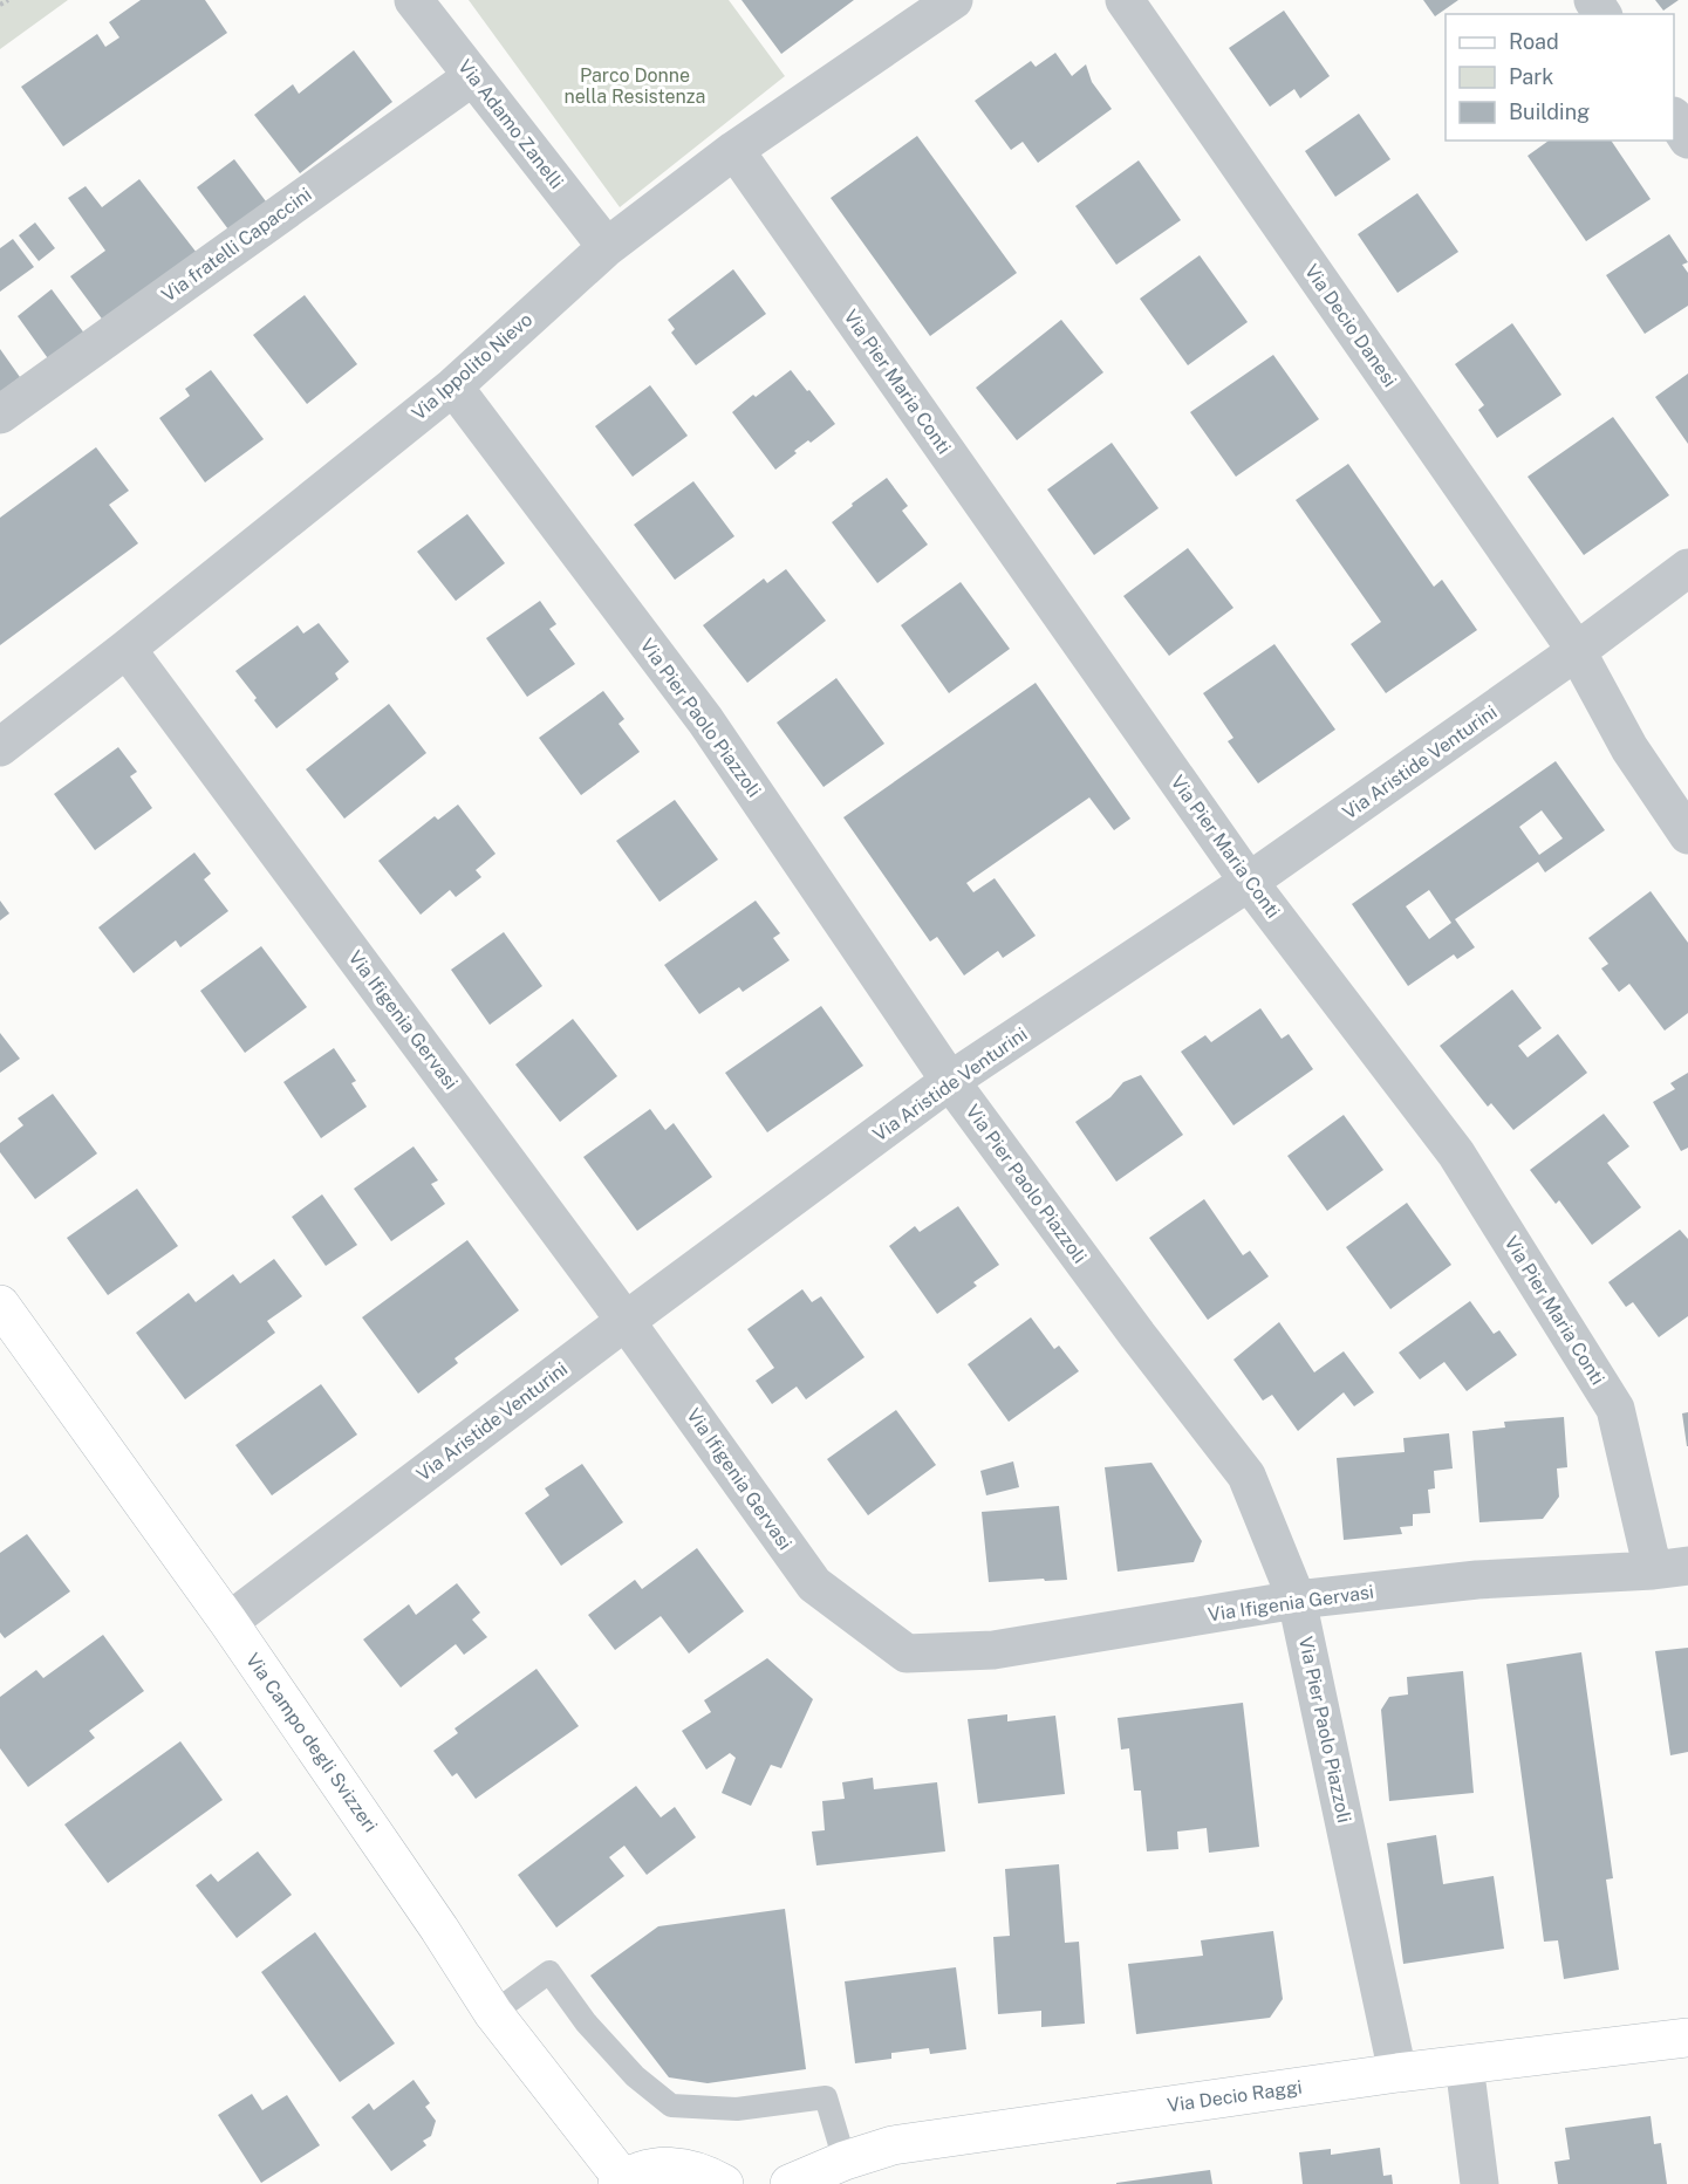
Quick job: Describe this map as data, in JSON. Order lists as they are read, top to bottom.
{
  "streets": {
    "main road": ["Via Campo degli Svizzeri", "Via Decio Raggi"],
    "street": [
      "Via Adamo Zanelli",
      "Via fratelli Capaccini",
      "Via Decio Danesi",
      "Via Ippolito Nievo",
      "Via Pier Maria Conti",
      "Via Pier Paolo Piazzoli",
      "Via Aristide Venturini",
      "Via Ifigenia Gervasi"
    ]
  },
  "crossings": [
    ["Via Adamo Zanelli", "Via fratelli Capaccini"],
    ["Via Adamo Zanelli", "Via Ippolito Nievo"],
    ["Via Decio Danesi", "Via Aristide Venturini"],
    ["Via Ippolito Nievo", "Via Pier Maria Conti"],
    ["Via Ippolito Nievo", "Via Pier Paolo Piazzoli"],
    ["Via Ippolito Nievo", "Via Ifigenia Gervasi"],
    ["Via Pier Maria Conti", "Via Aristide Venturini"],
    ["Via Pier Maria Conti", "Via Ifigenia Gervasi"],
    ["Via Pier Paolo Piazzoli", "Via Aristide Venturini"],
    ["Via Pier Paolo Piazzoli", "Via Ifigenia Gervasi"],
    ["Via Pier Paolo Piazzoli", "Via Decio Raggi"],
    ["Via Aristide Venturini", "Via Ifigenia Gervasi"],
    ["Via Aristide Venturini", "Via Campo degli Svizzeri"]
  ],
  "parks": ["Parco Donne nella Resistenza"],
  "legend": ["Road", "Park", "Building"]
}
